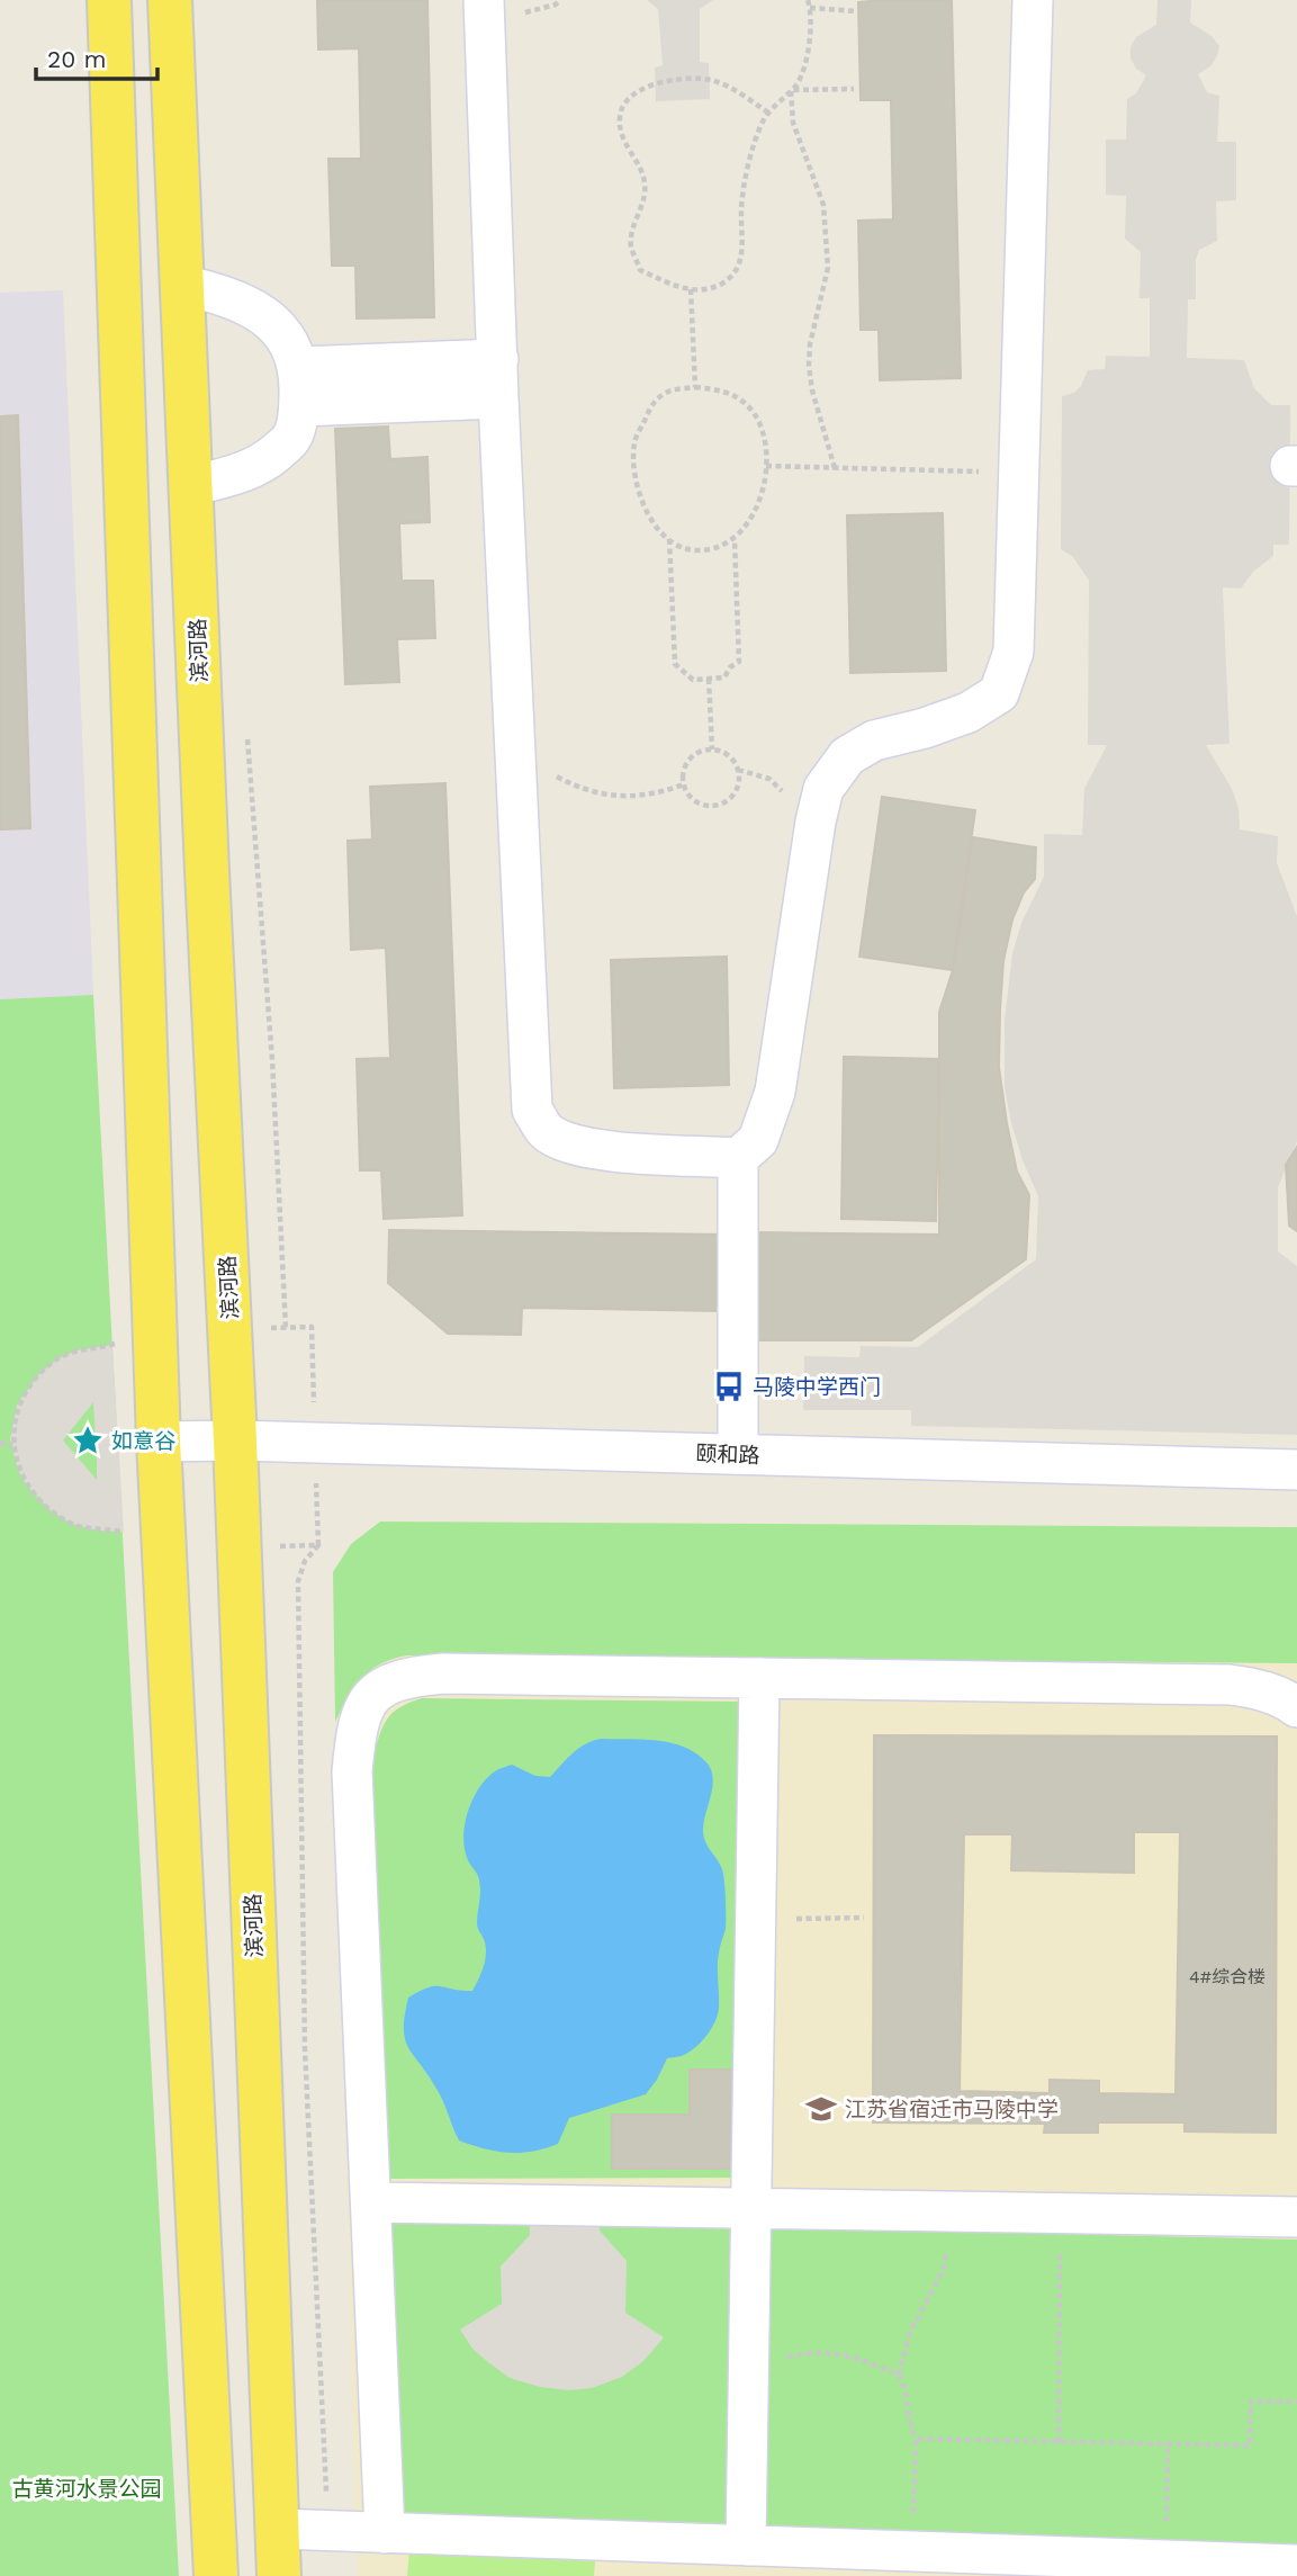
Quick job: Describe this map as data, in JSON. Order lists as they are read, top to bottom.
{
  "streets": {
    "main road": ["滨河路"],
    "street": ["颐和路"]
  },
  "crossings": [
    ["滨河路", "颐和路"]
  ],
  "parks": ["古黄河水景公园"],
  "places": {
    "bus stop": ["马陵中学西门"],
    "place": ["如意谷"],
    "school or university": ["江苏省宿迁市马陵中学"]
  },
  "house_numbers": ["4#综合楼"],
  "scale_bar": "20 m"
}
